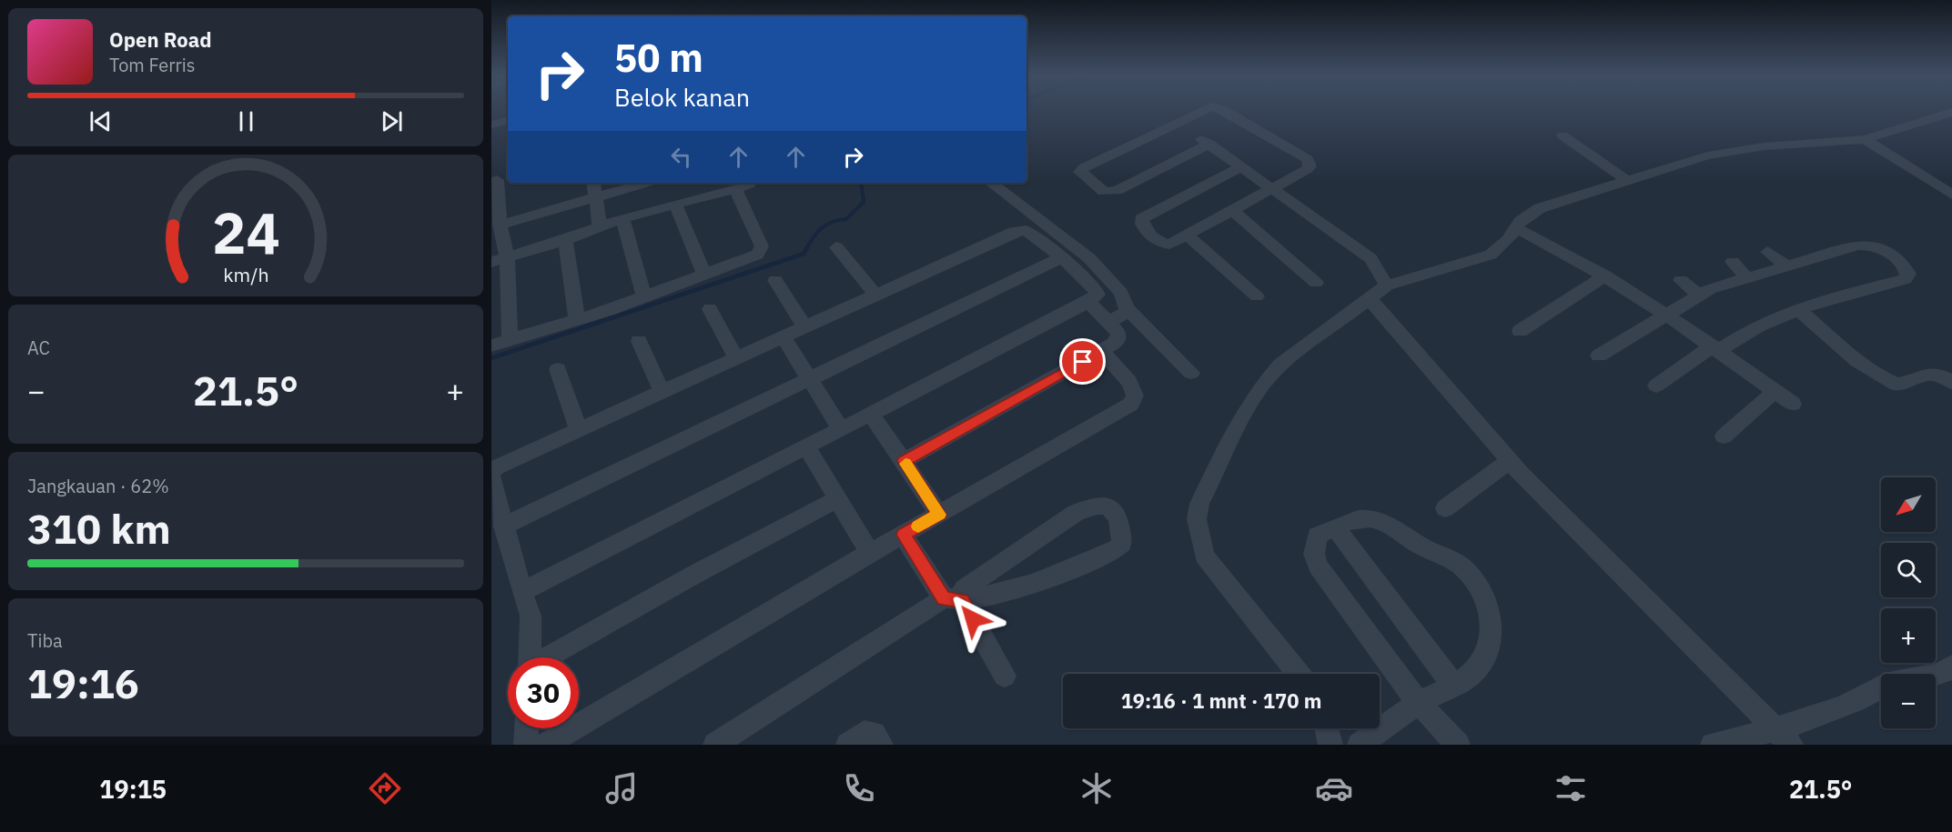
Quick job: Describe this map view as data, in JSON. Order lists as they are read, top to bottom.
{
  "north": "bottom left",
  "page": {
    "turn": ["50 m", "Belok kanan"],
    "song": ["Open Road", "Tom Ferris"],
    "tile": [
      "AC",
      ["Jangkauan · 62%", "310 km"],
      ["Tiba", "19:16"]
    ],
    "heat": ["−", "21.5°", "+"],
    "map_buttons": ["+", "−"],
    "limit": "30",
    "trip": "19:16 · 1 mnt · 170 m",
    "tabs": ["19:15", "21.5°"],
    "gauge": ["24", "km/h"]
  }
}
